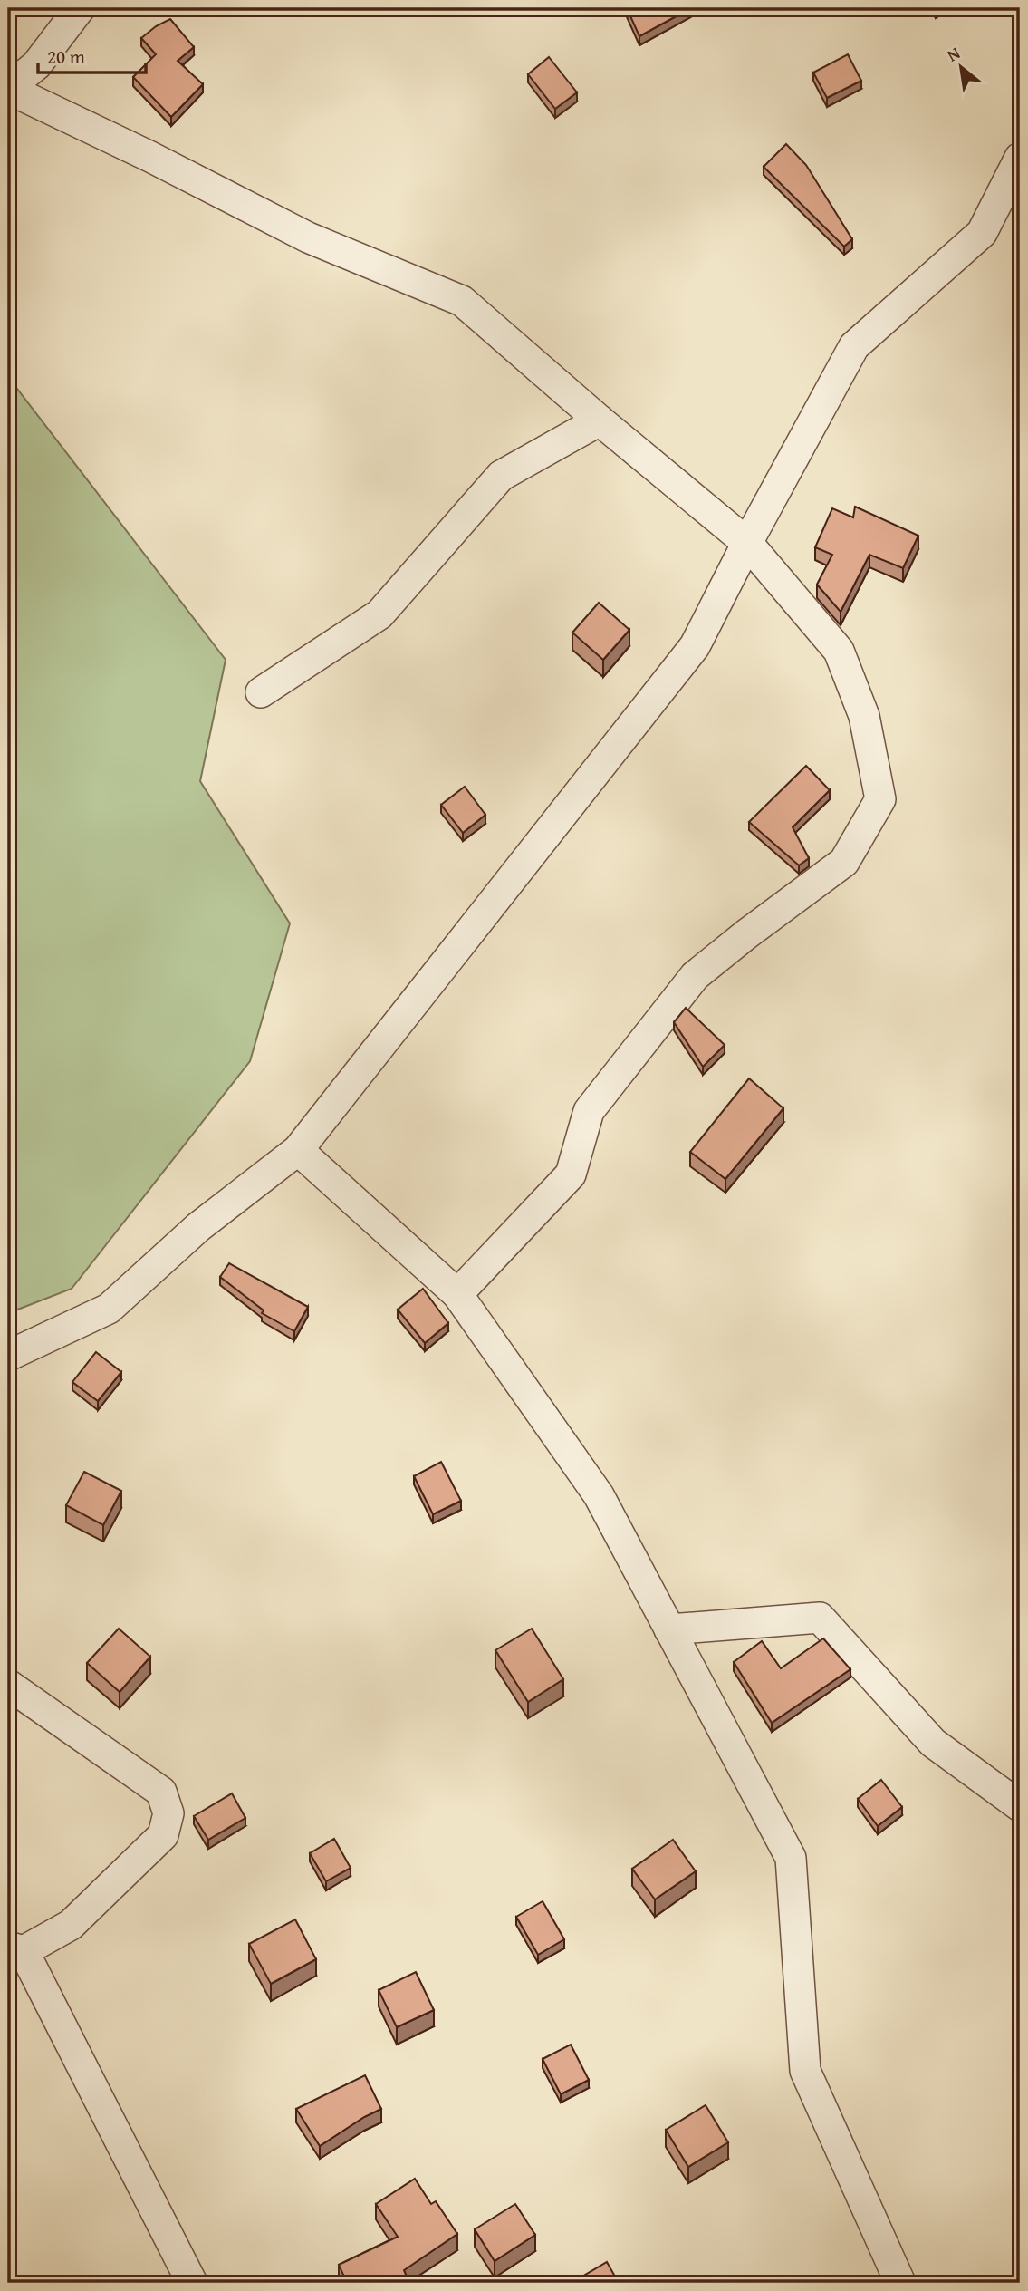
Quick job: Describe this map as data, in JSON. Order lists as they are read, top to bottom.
{
  "scale_bar": "20 m",
  "north": "top left"
}
